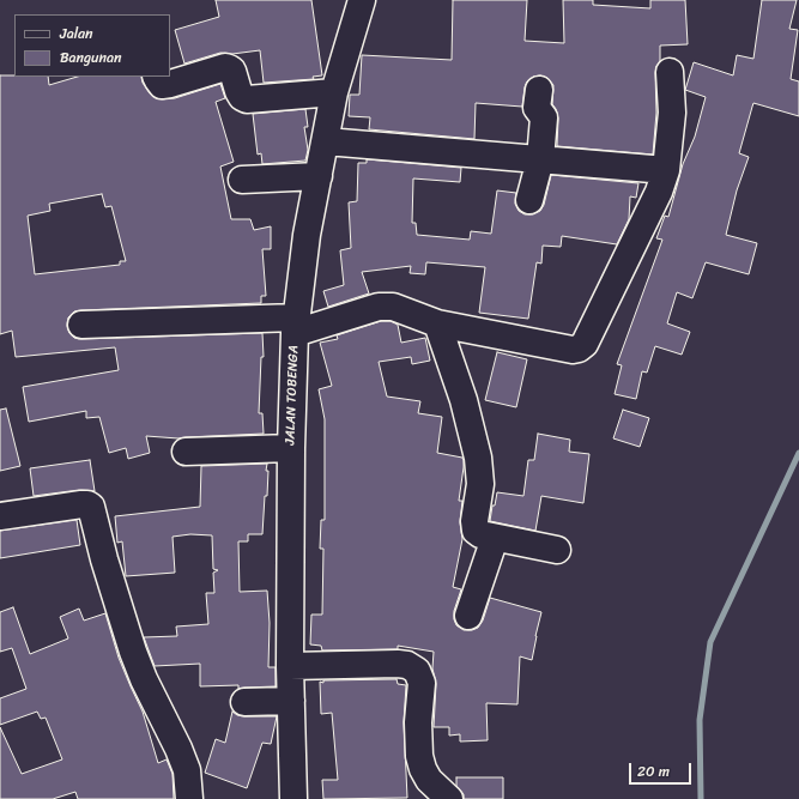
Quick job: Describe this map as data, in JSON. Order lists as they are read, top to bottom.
{
  "streets": {
    "street": ["JALAN TOBENGA"]
  },
  "legend": ["Jalan", "Bangunan"],
  "scale_bar": "20 m"
}
